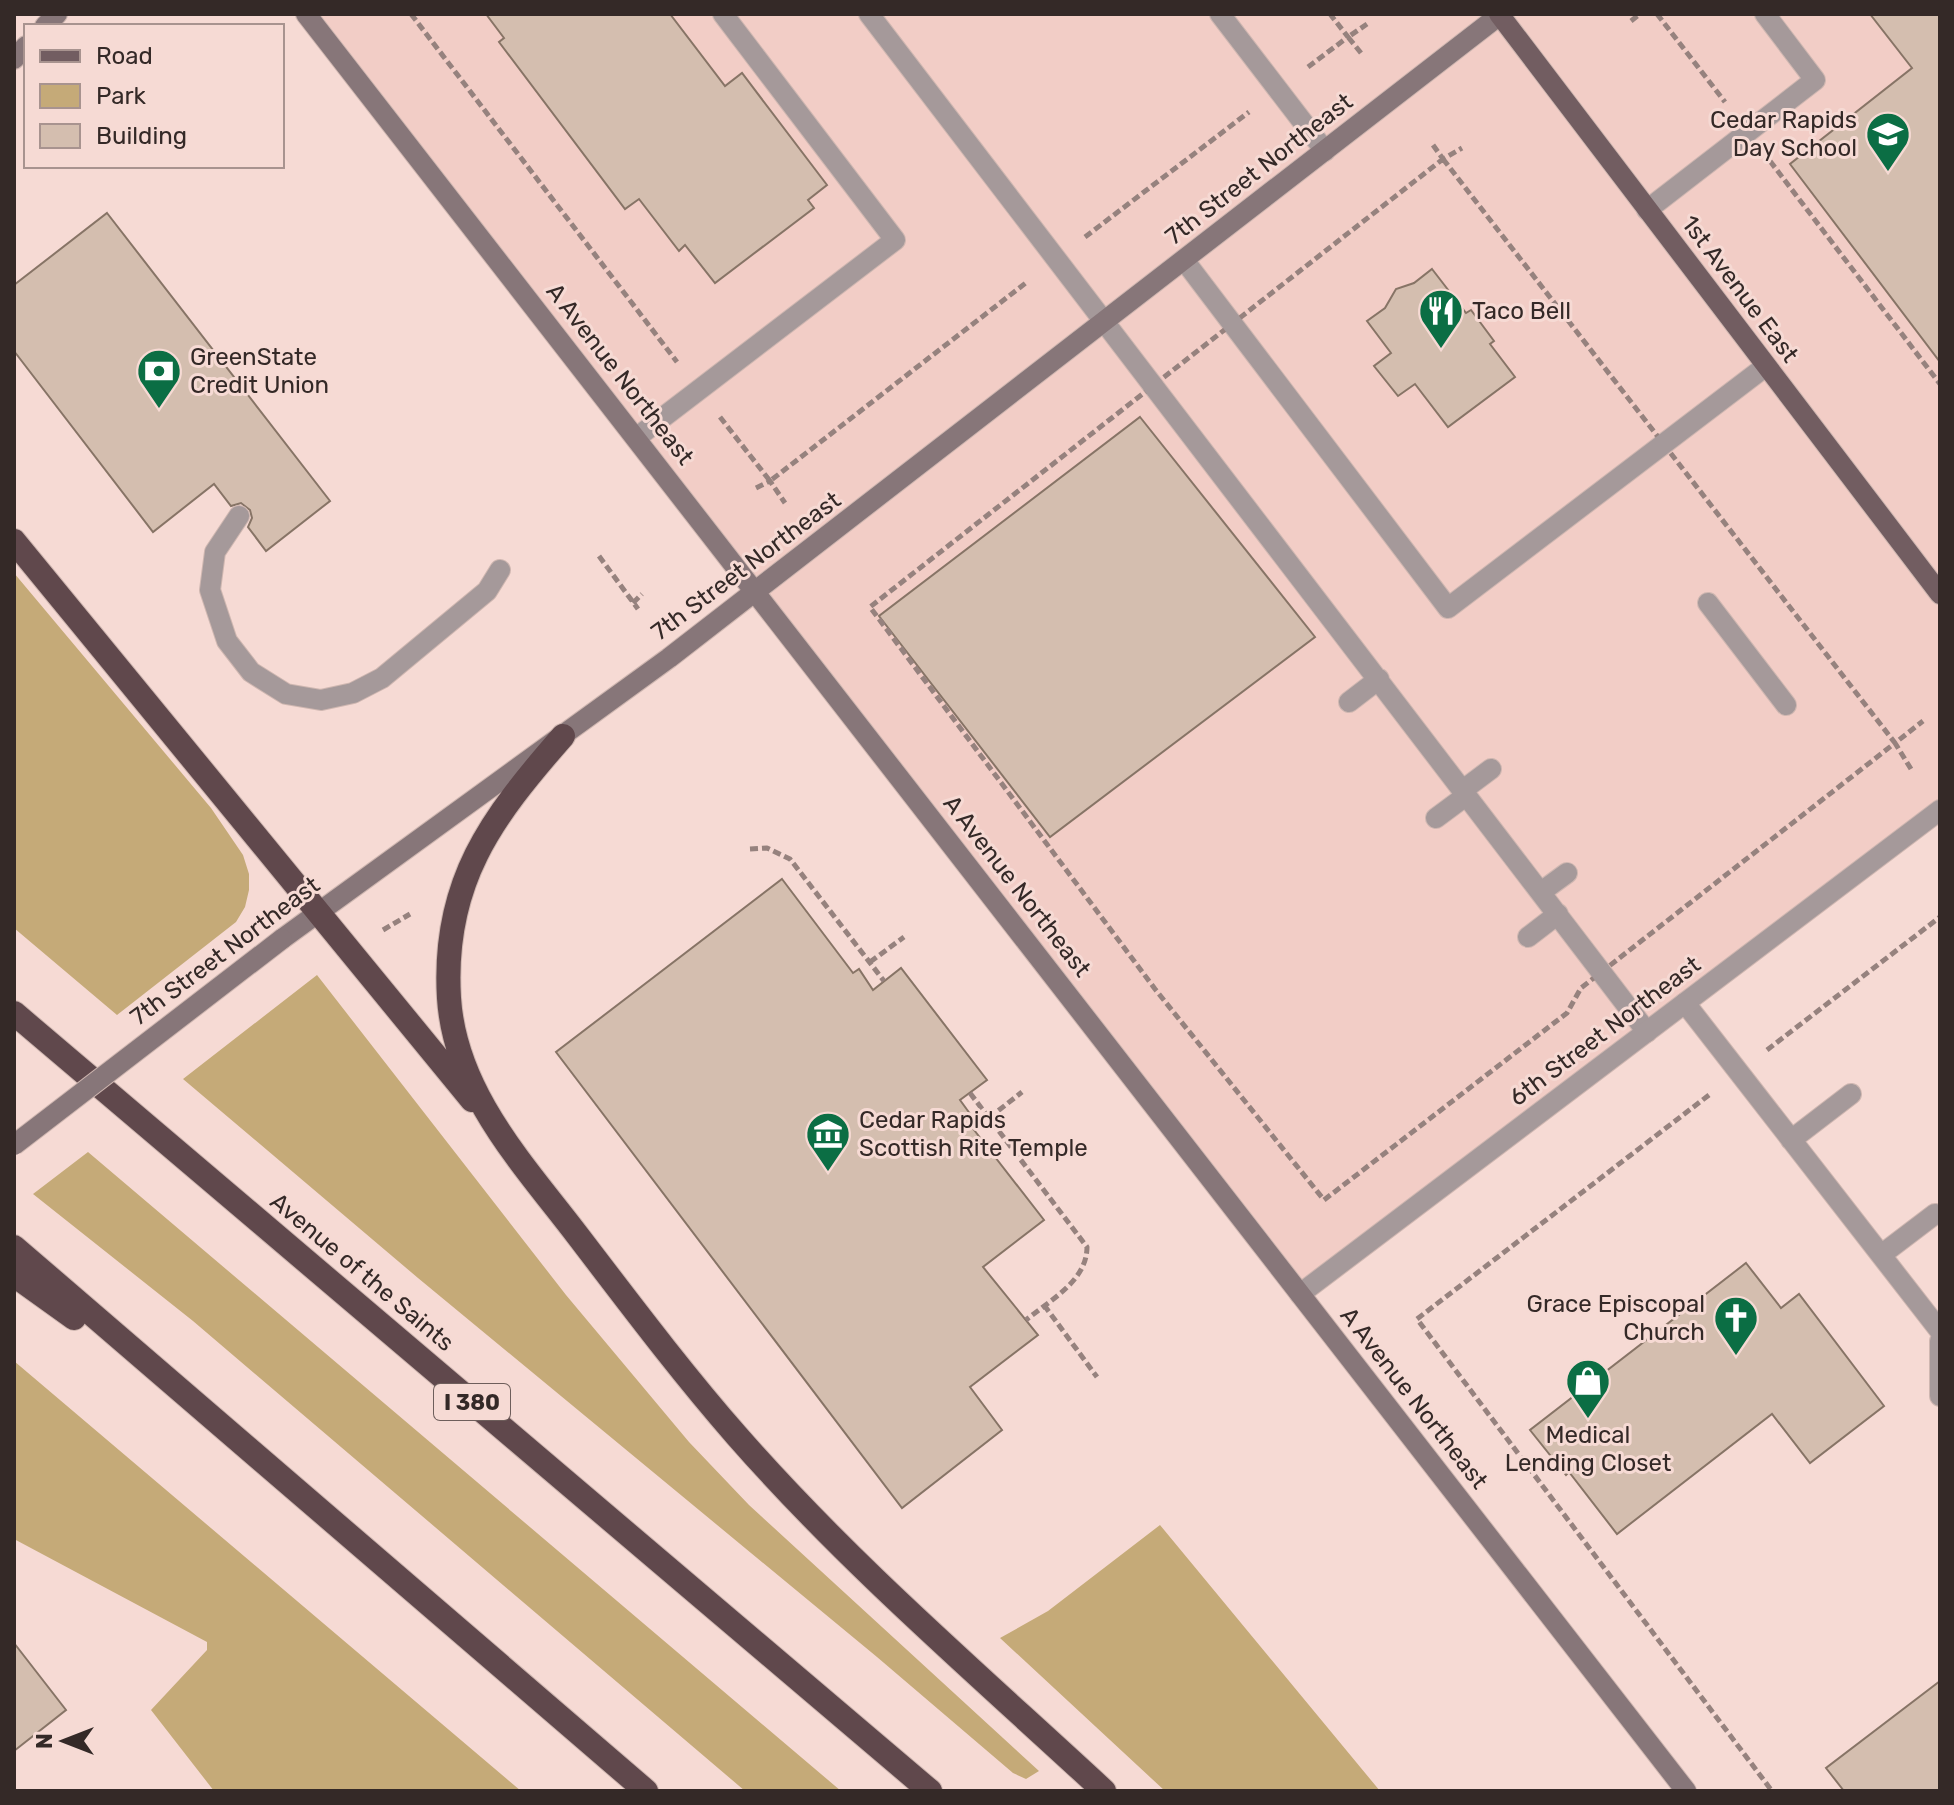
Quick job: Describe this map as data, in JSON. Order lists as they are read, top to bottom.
{
  "streets": {
    "highway": ["Avenue of the Saints", "I 380"],
    "main road": ["1st Avenue East"],
    "street": ["7th Street Northeast", "A Avenue Northeast", "6th Street Northeast"]
  },
  "crossings": [
    ["7th Street Northeast", "1st Avenue East"],
    ["7th Street Northeast", "A Avenue Northeast"],
    ["A Avenue Northeast", "6th Street Northeast"]
  ],
  "places": {
    "school or university": ["Cedar Rapids Day School"],
    "restaurant": ["Taco Bell"],
    "bank": ["GreenState Credit Union"],
    "museum": ["Cedar Rapids Scottish Rite Temple"],
    "church": ["Grace Episcopal Church"],
    "shop": ["Medical Lending Closet"]
  },
  "legend": ["Road", "Park", "Building"],
  "north": "left"
}
